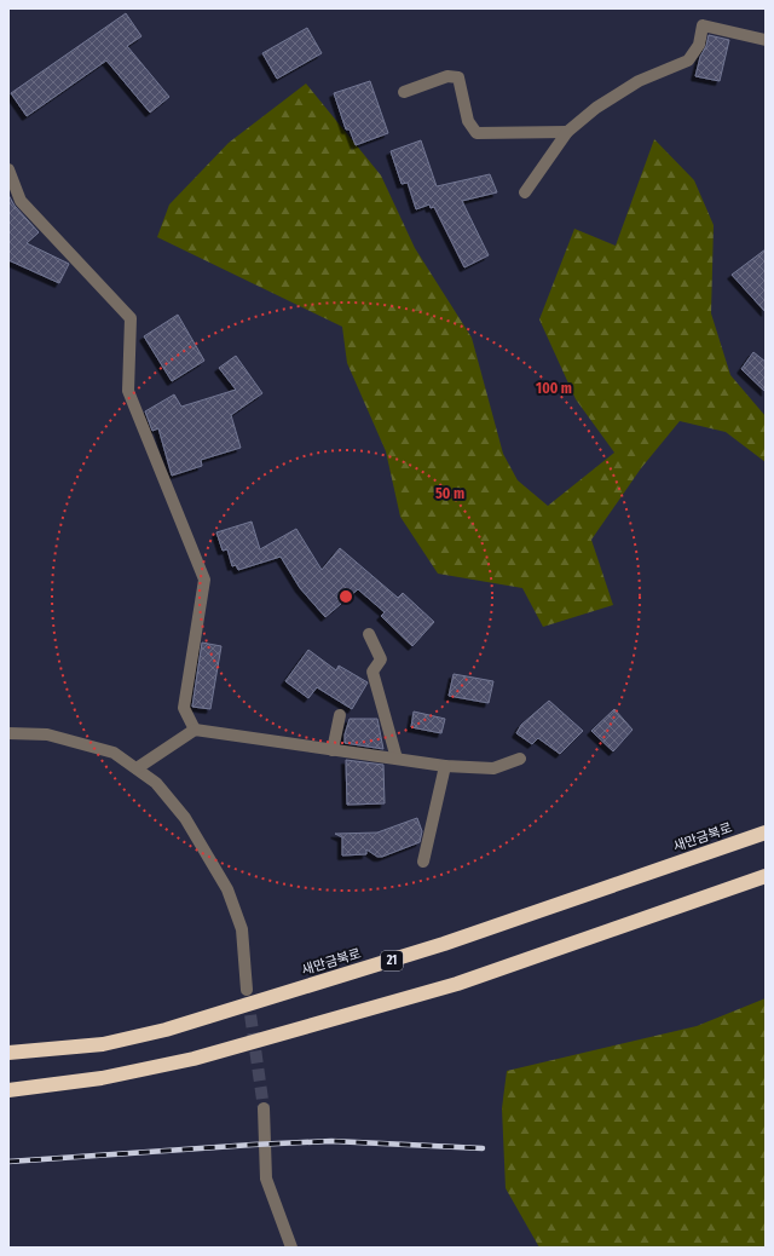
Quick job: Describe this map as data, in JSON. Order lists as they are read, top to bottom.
{
  "streets": {
    "highway": ["새만금북로", "21"]
  },
  "rings": ["100 m", "50 m"]
}
